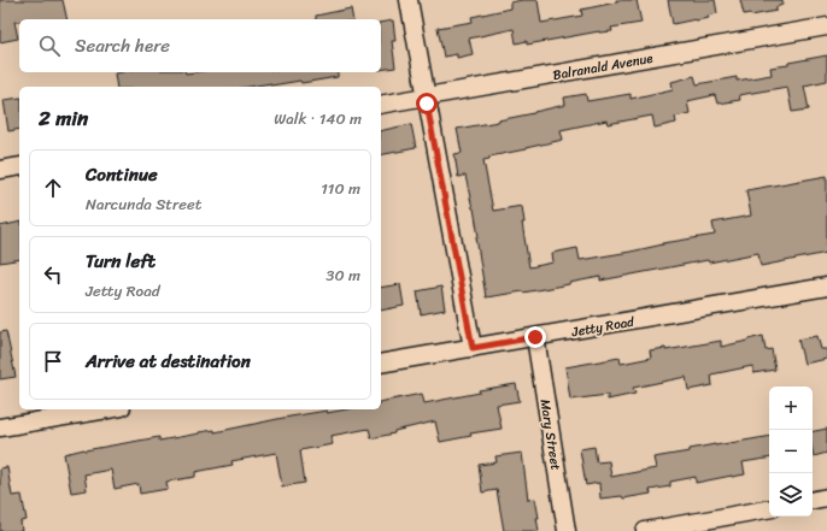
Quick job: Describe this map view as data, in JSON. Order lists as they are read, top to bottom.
{
  "streets": {
    "street": ["Balranald Avenue", "Jetty Road", "Mary Street"]
  },
  "crossings": [
    ["Jetty Road", "Mary Street"]
  ],
  "page": {
    "search": "Search here",
    "heading": ["2 min", "Walk · 140 m"],
    "list": [
      ["Continue", "Narcunda Street", "110 m"],
      ["Turn left", "Jetty Road", "30 m"],
      "Arrive at destination"
    ],
    "map_buttons": ["+", "−"]
  }
}
